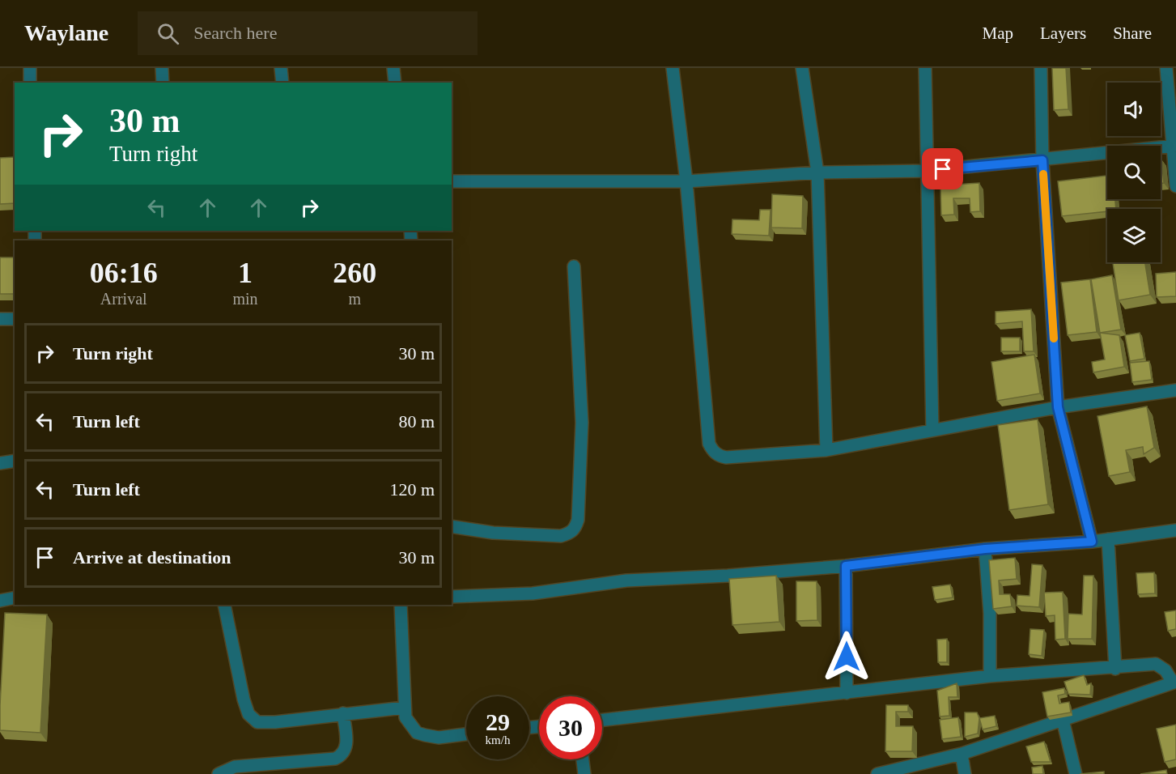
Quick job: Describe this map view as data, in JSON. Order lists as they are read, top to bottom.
{
  "page": {
    "header": "Waylane",
    "search": "Search here",
    "nav": ["Map", "Layers", "Share"],
    "turn": ["30 m", "Turn right"],
    "eta": [
      "06:16",
      "Arrival",
      "1",
      "min",
      "260",
      "m"
    ],
    "list": [
      {
        "name": "Turn right",
        "value": "30 m"
      },
      {
        "name": "Turn left",
        "value": "80 m"
      },
      {
        "name": "Turn left",
        "value": "120 m"
      },
      {
        "name": "Arrive at destination",
        "value": "30 m"
      }
    ],
    "speed": "29 km/h",
    "limit": "30"
  }
}
